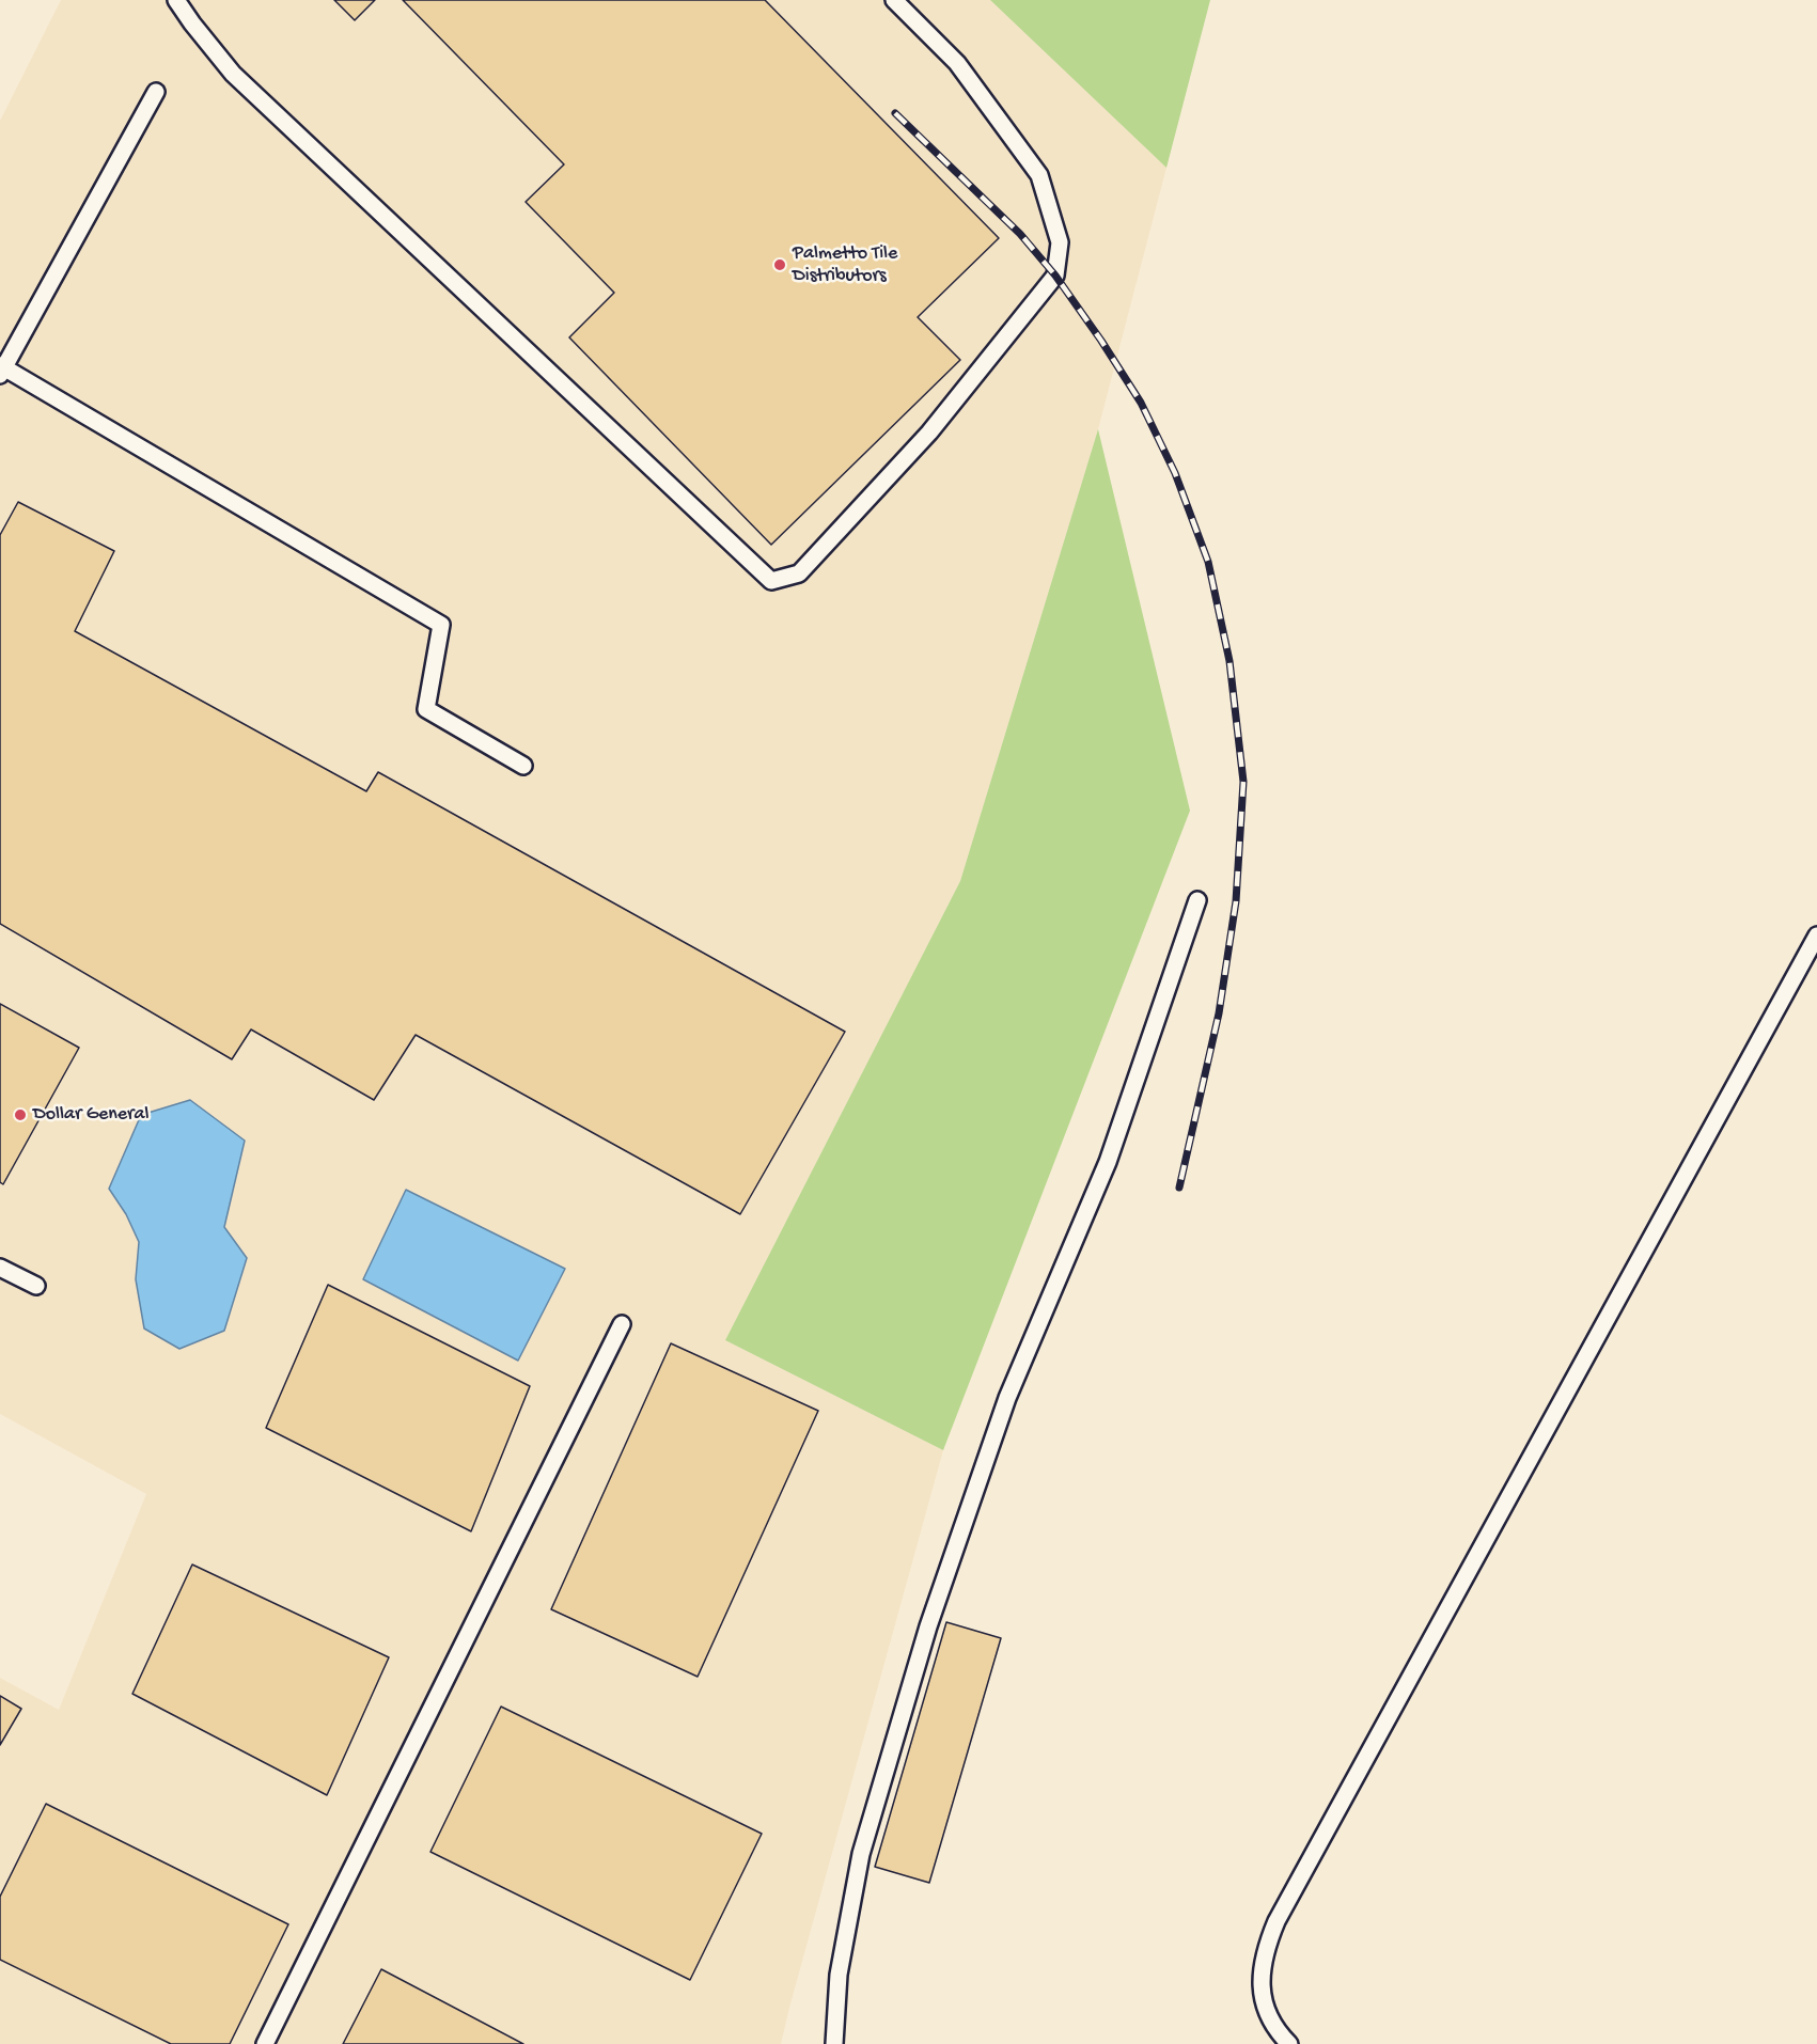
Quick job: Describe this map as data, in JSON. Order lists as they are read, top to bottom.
{
  "places": ["Palmetto Tile Distributors", "Dollar General"]
}
